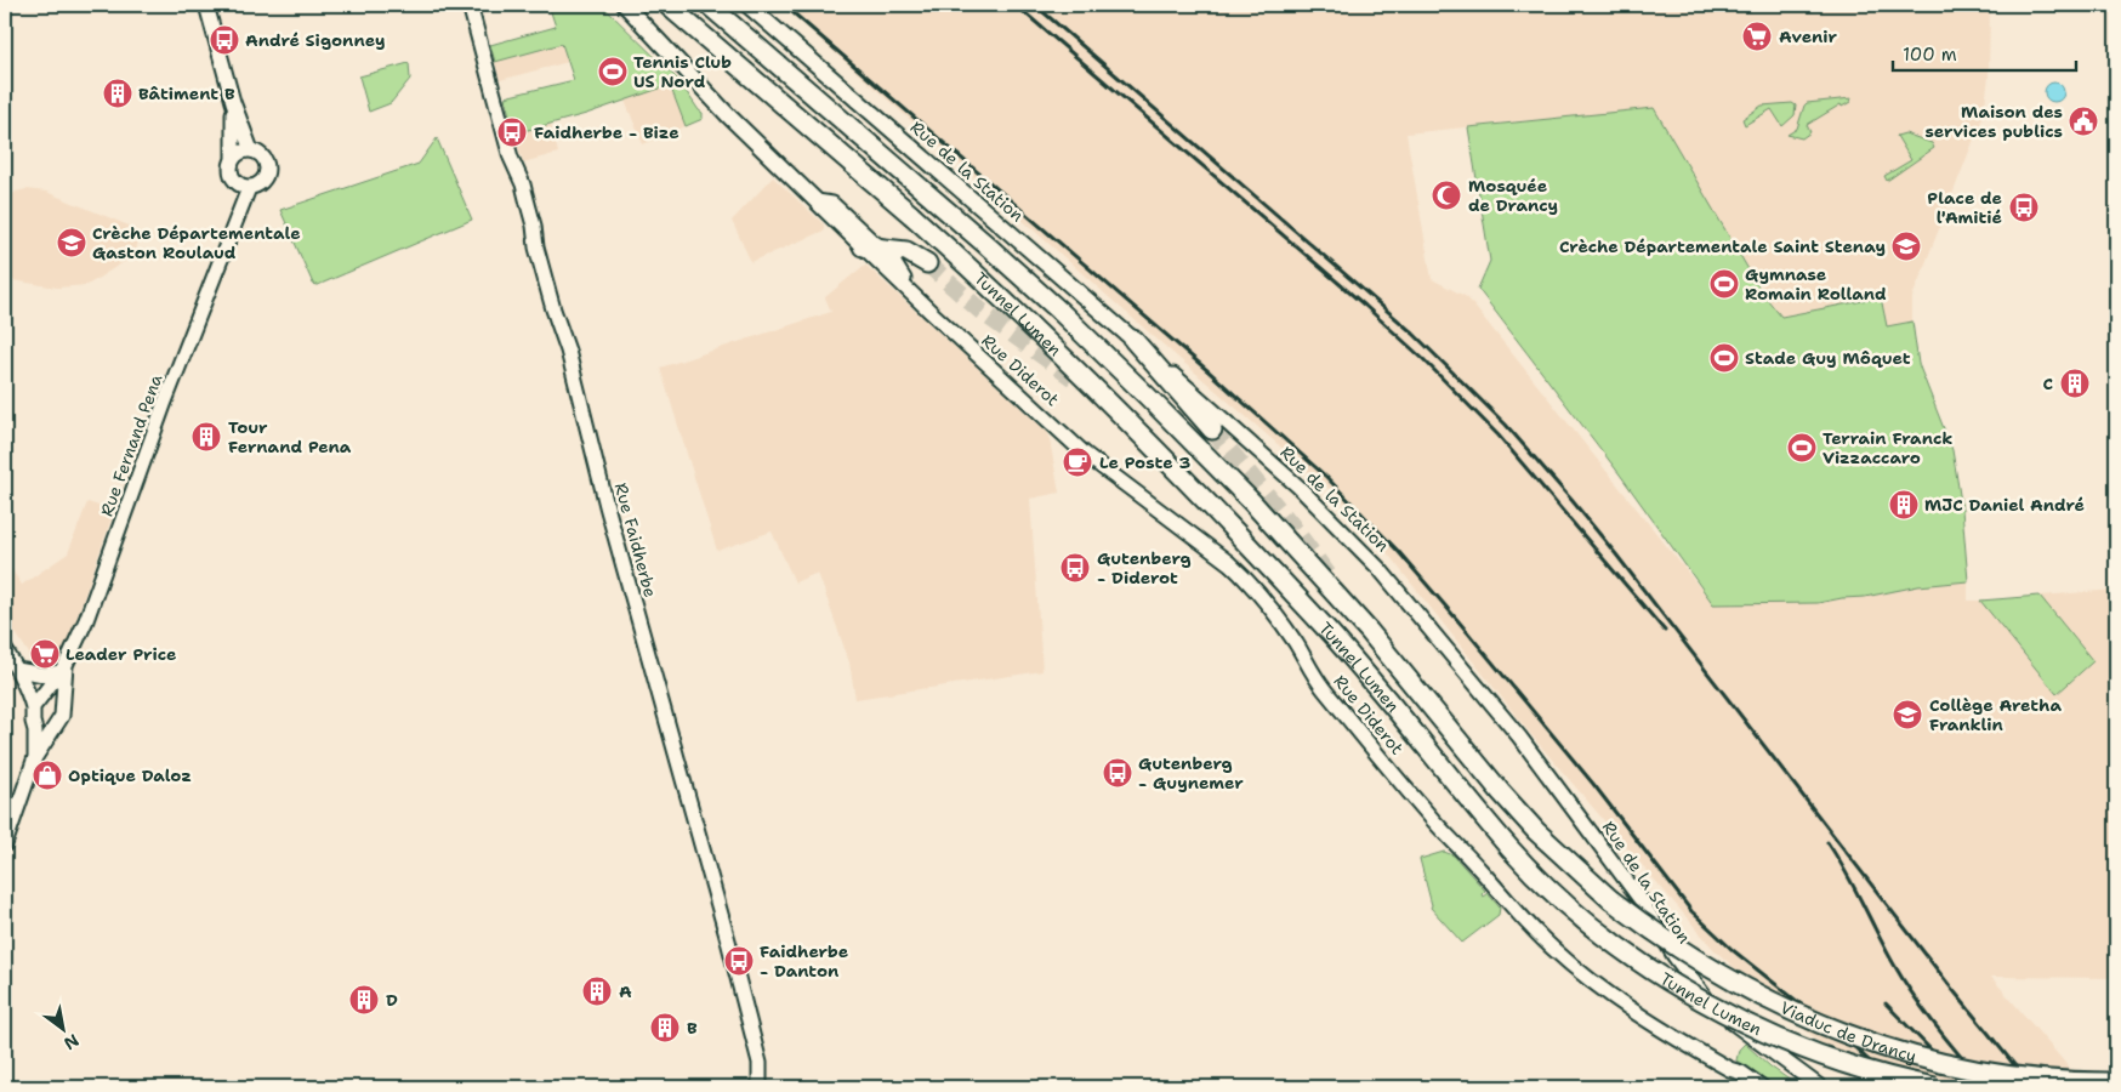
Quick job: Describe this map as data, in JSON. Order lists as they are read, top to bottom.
{
  "streets": {
    "highway": ["Tunnel Lumen", "Viaduc de Drancy"],
    "main road": ["Rue de la Station", "Rue Diderot"],
    "street": ["Rue Fernand Pena", "Rue Faidherbe"]
  },
  "crossings": [
    ["Tunnel Lumen", "Viaduc de Drancy"]
  ],
  "places": {
    "supermarket": ["Avenir", "Leader Price"],
    "bus stop": [
      "André Sigonney",
      "Faidherbe - Bize",
      "Place de l'Amitié",
      "Gutenberg - Diderot",
      "Gutenberg - Guynemer",
      "Faidherbe - Danton"
    ],
    "sports": [
      "Tennis Club US Nord",
      "Gymnase Romain Rolland",
      "Stade Guy Môquet",
      "Terrain Franck Vizzaccaro"
    ],
    "building": [
      "Bâtiment B",
      "C",
      "Tour Fernand Pena",
      "MJC Daniel André",
      "A",
      "D",
      "B"
    ],
    "public building": ["Maison des services publics"],
    "mosque": ["Mosquée de Drancy"],
    "school or university": ["Crèche Départementale Gaston Roulaud", "Crèche Départementale Saint Stenay", "Collège Aretha Franklin"],
    "cafe": ["Le Poste 3"],
    "shop": ["Optique Daloz"]
  },
  "scale_bar": "100 m",
  "north": "bottom right"
}
